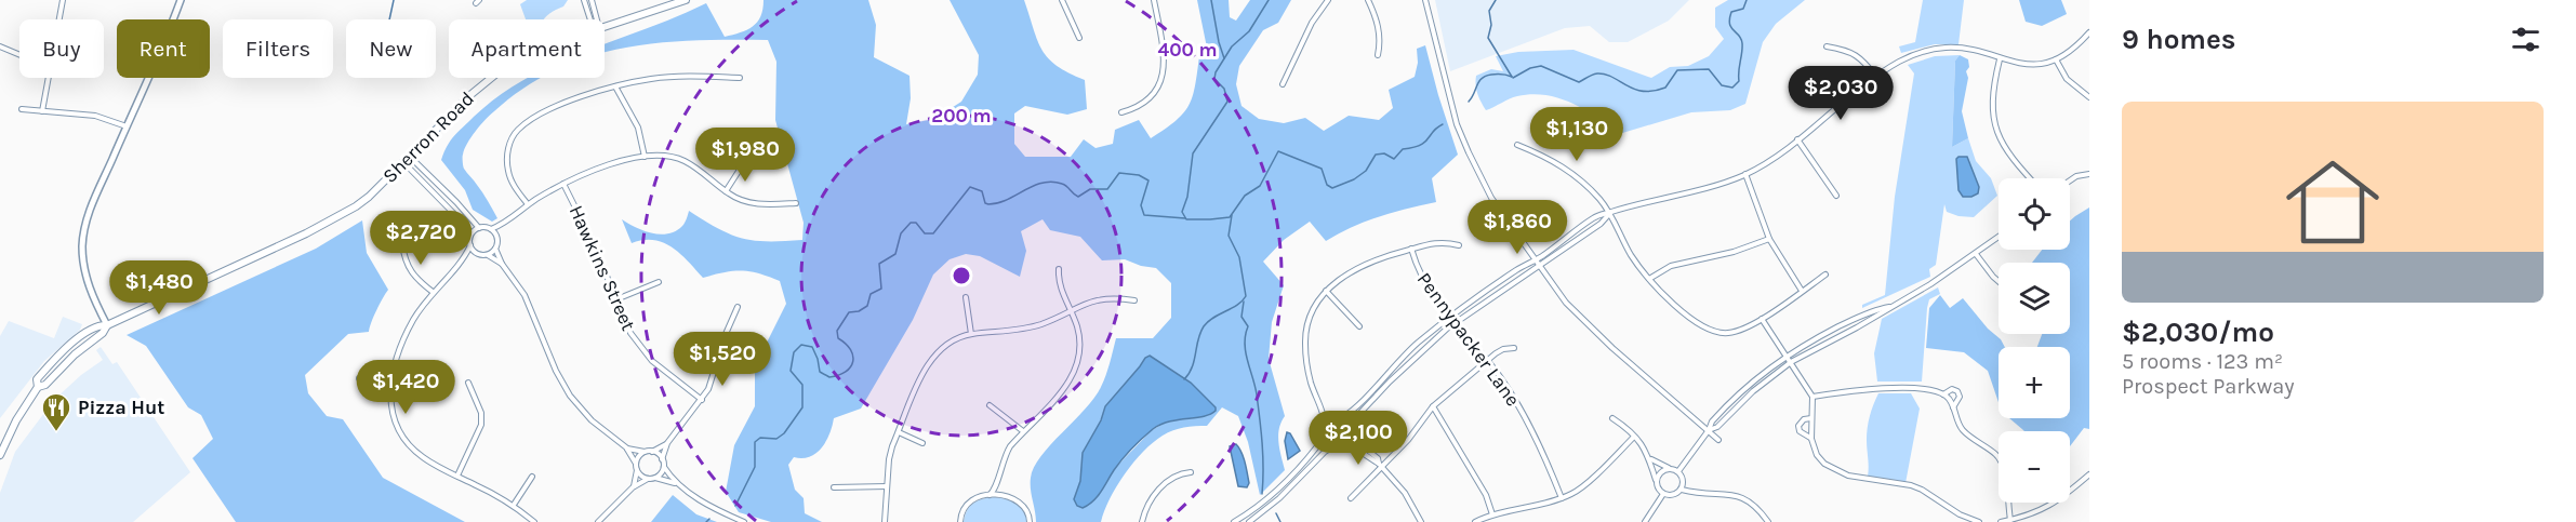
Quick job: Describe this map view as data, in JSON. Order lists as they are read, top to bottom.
{
  "streets": {
    "main road": ["Sherron Road"],
    "street": ["Hawkins Street", "Pennypacker Lane"]
  },
  "places": {
    "restaurant": ["Pizza Hut"]
  },
  "page": {
    "heading": "9 homes",
    "chip": [
      "Buy",
      "Rent",
      "Filters",
      "New",
      "Apartment"
    ],
    "price": [
      "$2,030",
      "$1,130",
      "$1,980",
      "$1,860",
      "$2,720",
      "$1,480",
      "$1,520",
      "$1,420",
      "$2,100"
    ],
    "list": [
      {
        "name": "$2,030/mo",
        "note": "5 rooms · 123 m² · Prospect Parkway"
      }
    ],
    "map_buttons": ["+", "−"]
  },
  "rings": ["400 m", "200 m"]
}
